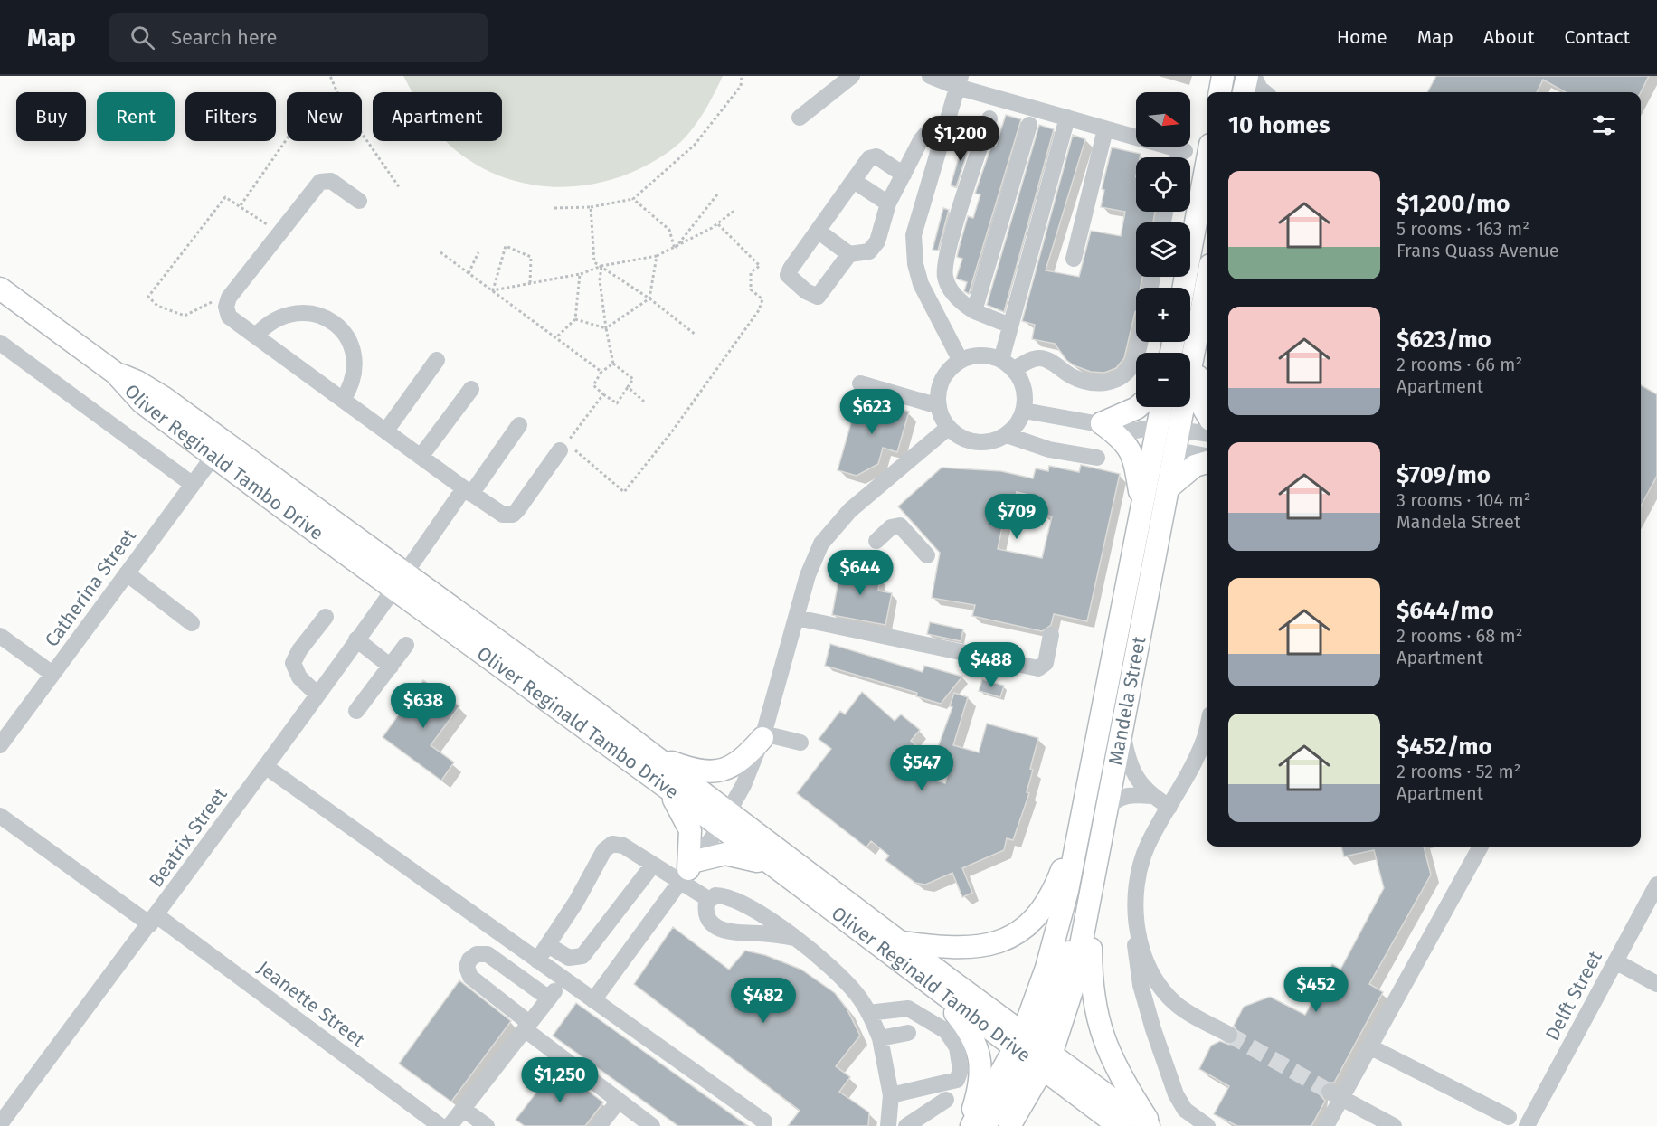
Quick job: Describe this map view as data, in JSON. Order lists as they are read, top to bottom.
{
  "streets": {
    "main road": ["Oliver Reginald Tambo Drive", "Mandela Street"],
    "street": [
      "Catherina Street",
      "Beatrix Street",
      "Delft Street",
      "Jeanette Street"
    ]
  },
  "crossings": [
    ["Oliver Reginald Tambo Drive", "Catherina Street"],
    ["Oliver Reginald Tambo Drive", "Mandela Street"],
    ["Oliver Reginald Tambo Drive", "Beatrix Street"],
    ["Beatrix Street", "Jeanette Street"]
  ],
  "north": "right",
  "page": {
    "header": "Map",
    "search": "Search here",
    "nav": [
      "Home",
      "Map",
      "About",
      "Contact"
    ],
    "map_buttons": ["+", "−"],
    "chip": [
      "Buy",
      "Rent",
      "Filters",
      "New",
      "Apartment"
    ],
    "heading": "10 homes",
    "price": [
      "$1,200",
      "$623",
      "$709",
      "$644",
      "$488",
      "$638",
      "$547",
      "$452",
      "$482",
      "$1,250"
    ],
    "list": [
      {
        "name": "$1,200/mo",
        "note": "5 rooms · 163 m² · Frans Quass Avenue"
      },
      {
        "name": "$623/mo",
        "note": "2 rooms · 66 m² · Apartment"
      },
      {
        "name": "$709/mo",
        "note": "3 rooms · 104 m² · Mandela Street"
      },
      {
        "name": "$644/mo",
        "note": "2 rooms · 68 m² · Apartment"
      },
      {
        "name": "$452/mo",
        "note": "2 rooms · 52 m² · Apartment"
      }
    ]
  }
}
